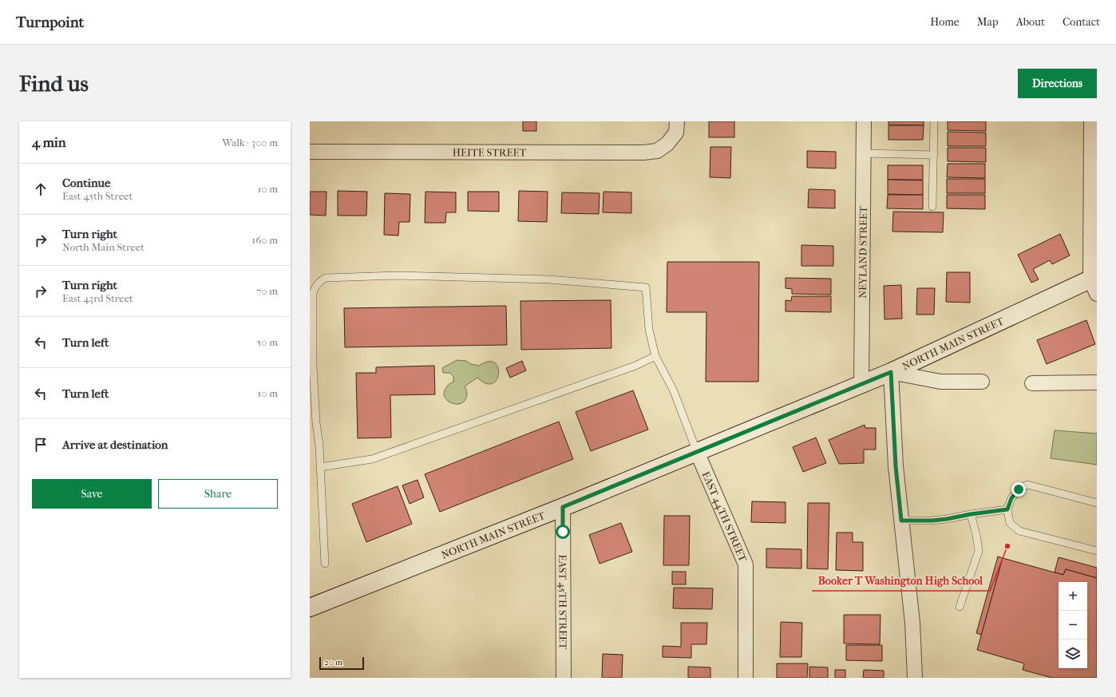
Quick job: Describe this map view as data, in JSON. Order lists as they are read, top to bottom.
{
  "streets": {
    "main road": ["NORTH MAIN STREET"],
    "street": [
      "HEITE STREET",
      "NEYLAND STREET",
      "EAST 44TH STREET",
      "EAST 45TH STREET"
    ]
  },
  "crossings": [
    ["NEYLAND STREET", "NORTH MAIN STREET"],
    ["NORTH MAIN STREET", "EAST 44TH STREET"],
    ["NORTH MAIN STREET", "EAST 45TH STREET"]
  ],
  "places": ["Booker T Washington High School"],
  "scale_bar": "20 m",
  "page": {
    "header": "Turnpoint",
    "nav": [
      "Home",
      "Map",
      "About",
      "Contact"
    ],
    "buttons": [
      "Directions",
      ["Save", "Share"]
    ],
    "title": "Find us",
    "heading": ["4 min", "Walk · 300 m"],
    "list": [
      ["Continue", "East 45th Street", "10 m"],
      ["Turn right", "North Main Street", "160 m"],
      ["Turn right", "East 43rd Street", "70 m"],
      ["Turn left", "50 m"],
      ["Turn left", "10 m"],
      "Arrive at destination"
    ],
    "map_buttons": ["+", "−"],
    "scale": "20 m"
  }
}
